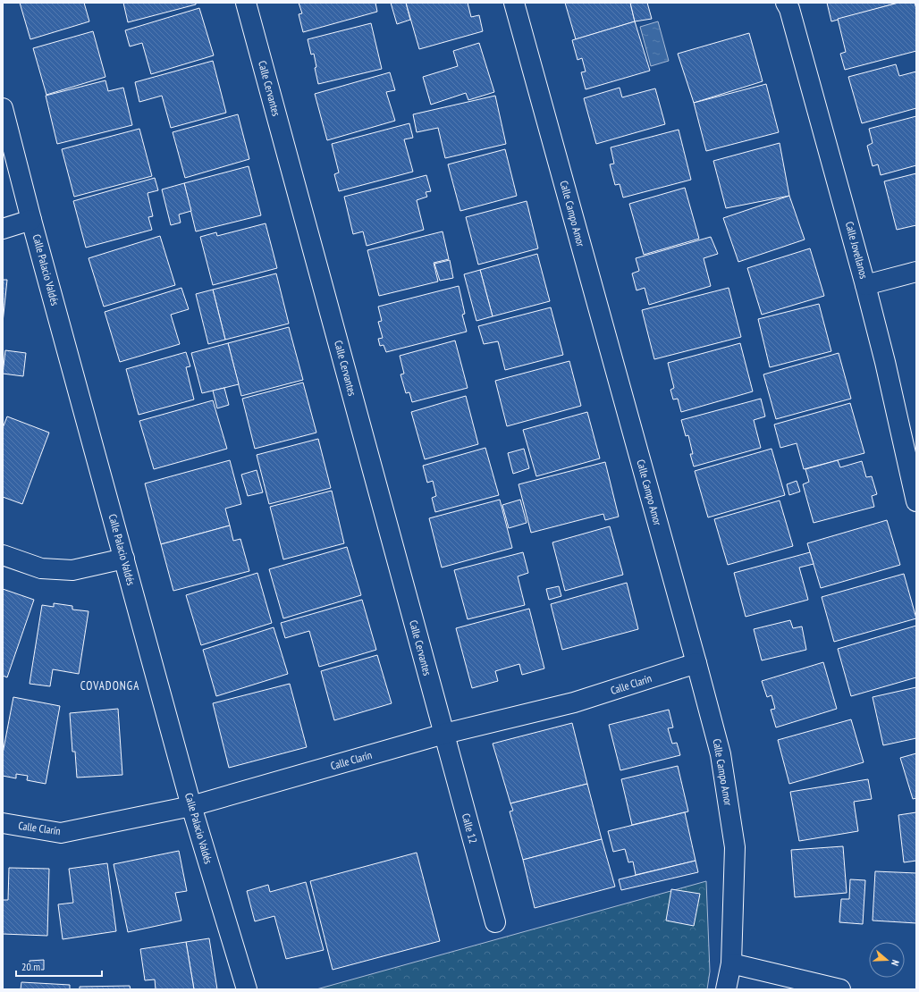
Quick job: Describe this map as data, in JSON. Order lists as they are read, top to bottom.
{
  "streets": {
    "street": [
      "Calle Cervantes",
      "Calle Campo Amor",
      "Calle Jovellanos",
      "Calle Palacio Valdés",
      "Calle Clarín",
      "Calle 12"
    ]
  },
  "crossings": [
    ["Calle Cervantes", "Calle Clarín"],
    ["Calle Cervantes", "Calle 12"],
    ["Calle Campo Amor", "Calle Clarín"],
    ["Calle Palacio Valdés", "Calle Clarín"],
    ["Calle Clarín", "Calle 12"]
  ],
  "districts": ["COVADONGA"],
  "scale_bar": "20 m",
  "north": "right"
}
